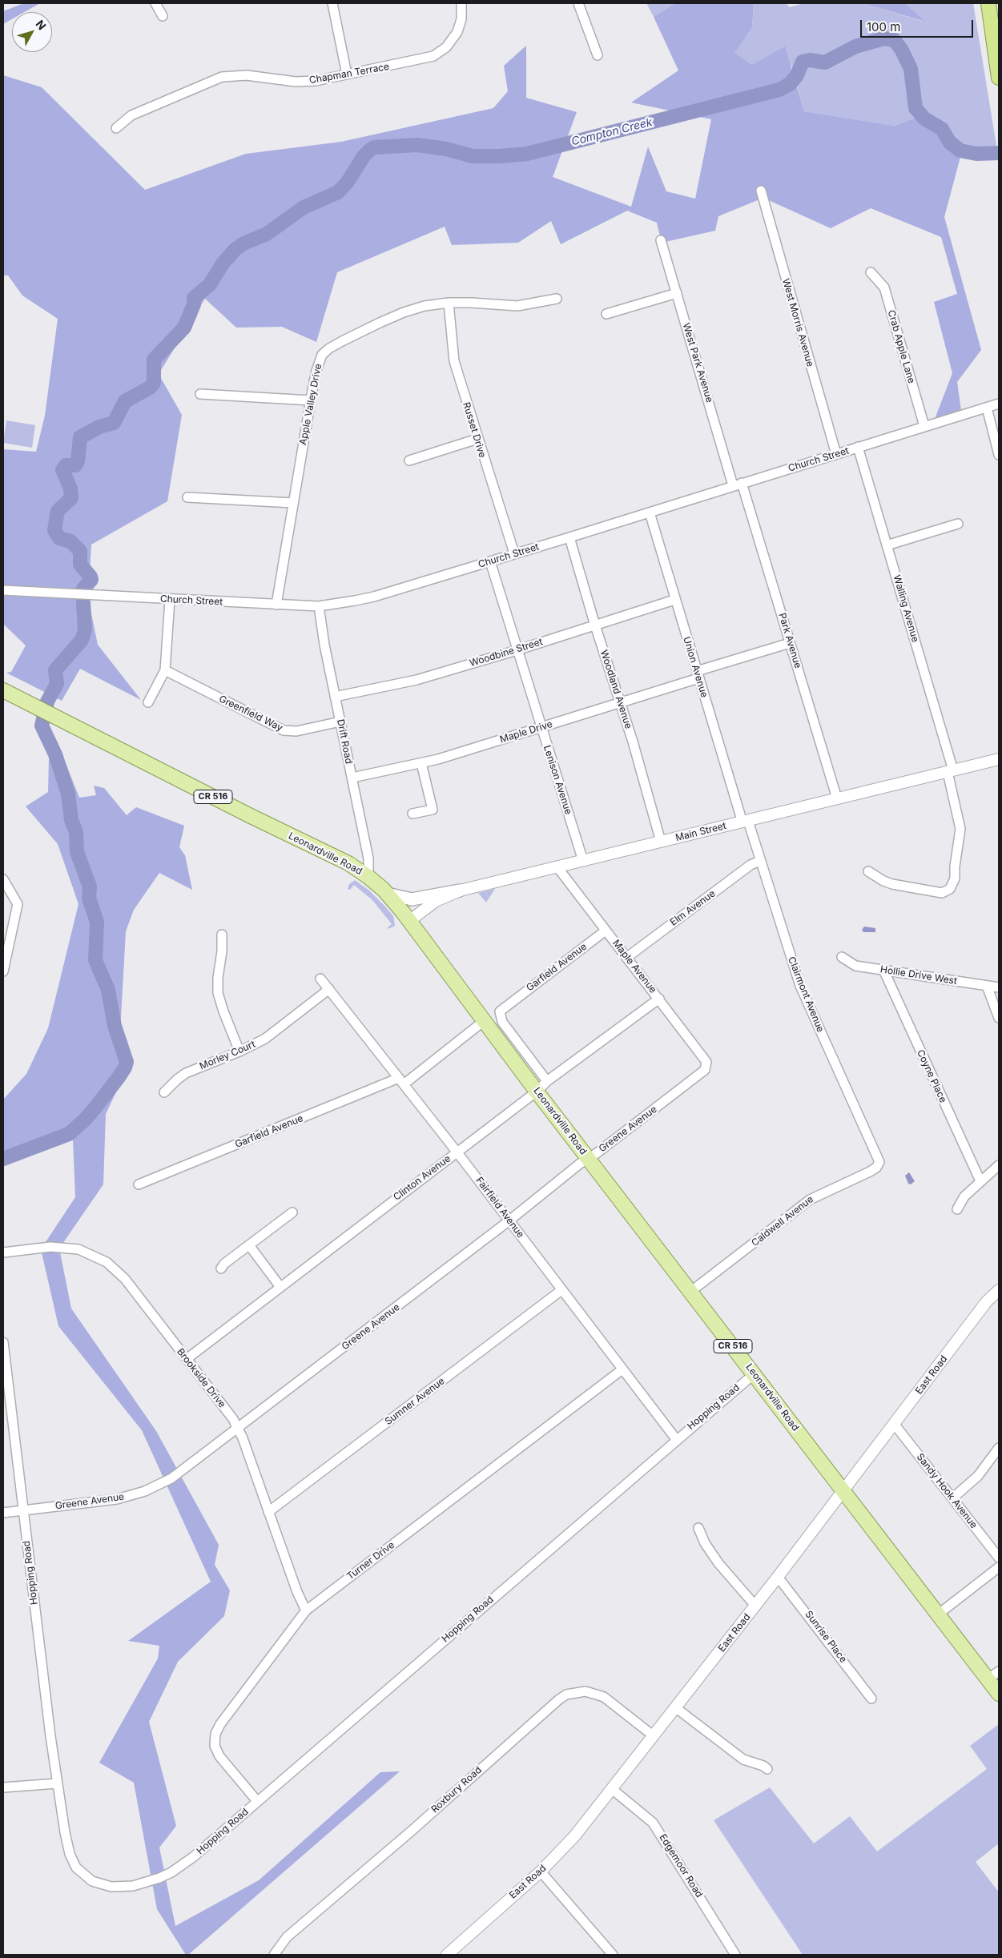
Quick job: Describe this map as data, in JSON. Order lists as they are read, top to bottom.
{
  "streets": {
    "main road": ["CR 516", "Leonardville Road"],
    "street": [
      "Chapman Terrace",
      "West Morris Avenue",
      "Crab Apple Lane",
      "West Park Avenue",
      "Apple Valley Drive",
      "Russet Drive",
      "Church Street",
      "Walling Avenue",
      "Park Avenue",
      "Woodbine Street",
      "Union Avenue",
      "Woodland Avenue",
      "Greenfield Way",
      "Maple Drive",
      "Drift Road",
      "Lenison Avenue",
      "Main Street",
      "Elm Avenue",
      "Maple Avenue",
      "Garfield Avenue",
      "Hollie Drive West",
      "Clairmont Avenue",
      "Morley Court",
      "Coyne Place",
      "Greene Avenue",
      "Clinton Avenue",
      "Fairfield Avenue",
      "Caldwell Avenue",
      "East Road",
      "Brookside Drive",
      "Sumner Avenue",
      "Hopping Road",
      "Sandy Hook Avenue",
      "Turner Drive",
      "Sunrise Place",
      "Roxbury Road",
      "Edgemoor Road"
    ]
  },
  "crossings": [
    ["West Morris Avenue", "Church Street"],
    ["Crab Apple Lane", "Church Street"],
    ["West Park Avenue", "Church Street"],
    ["West Park Avenue", "Park Avenue"],
    ["Apple Valley Drive", "Russet Drive"],
    ["Apple Valley Drive", "Church Street"],
    ["Russet Drive", "Church Street"],
    ["Church Street", "Walling Avenue"],
    ["Church Street", "Park Avenue"],
    ["Church Street", "Union Avenue"],
    ["Church Street", "Woodland Avenue"],
    ["Church Street", "Drift Road"],
    ["Church Street", "Lenison Avenue"],
    ["Walling Avenue", "Main Street"],
    ["Park Avenue", "Maple Drive"],
    ["Park Avenue", "Main Street"],
    ["Woodbine Street", "Union Avenue"],
    ["Woodbine Street", "Woodland Avenue"],
    ["Woodbine Street", "Drift Road"],
    ["Woodbine Street", "Lenison Avenue"],
    ["Union Avenue", "Maple Drive"],
    ["Union Avenue", "Main Street"],
    ["Union Avenue", "Clairmont Avenue"],
    ["Woodland Avenue", "Maple Drive"],
    ["Woodland Avenue", "Main Street"],
    ["Greenfield Way", "Drift Road"],
    ["Maple Drive", "Drift Road"],
    ["Maple Drive", "Lenison Avenue"],
    ["Drift Road", "Leonardville Road"],
    ["Lenison Avenue", "Main Street"],
    ["Main Street", "Leonardville Road"],
    ["Main Street", "Maple Avenue"],
    ["Main Street", "Clairmont Avenue"],
    ["Leonardville Road", "Garfield Avenue"],
    ["Leonardville Road", "Greene Avenue"],
    ["Leonardville Road", "Clinton Avenue"],
    ["Leonardville Road", "Caldwell Avenue"],
    ["Leonardville Road", "East Road"],
    ["Leonardville Road", "Hopping Road"],
    ["Elm Avenue", "Maple Avenue"],
    ["Elm Avenue", "Clairmont Avenue"],
    ["Maple Avenue", "Garfield Avenue"],
    ["Maple Avenue", "Greene Avenue"],
    ["Maple Avenue", "Clinton Avenue"],
    ["Garfield Avenue", "Clinton Avenue"],
    ["Garfield Avenue", "Fairfield Avenue"],
    ["Hollie Drive West", "Coyne Place"],
    ["Clairmont Avenue", "Caldwell Avenue"],
    ["Morley Court", "Fairfield Avenue"],
    ["Greene Avenue", "Fairfield Avenue"],
    ["Greene Avenue", "Brookside Drive"],
    ["Greene Avenue", "Hopping Road"],
    ["Clinton Avenue", "Fairfield Avenue"],
    ["Clinton Avenue", "Brookside Drive"],
    ["Fairfield Avenue", "Sumner Avenue"],
    ["Fairfield Avenue", "Hopping Road"],
    ["Fairfield Avenue", "Turner Drive"],
    ["East Road", "Sandy Hook Avenue"],
    ["East Road", "Sunrise Place"],
    ["East Road", "Roxbury Road"],
    ["East Road", "Edgemoor Road"],
    ["Brookside Drive", "Sumner Avenue"],
    ["Brookside Drive", "Turner Drive"],
    ["Hopping Road", "Turner Drive"]
  ],
  "water": ["Compton Creek"],
  "scale_bar": "100 m",
  "north": "top right"
}
